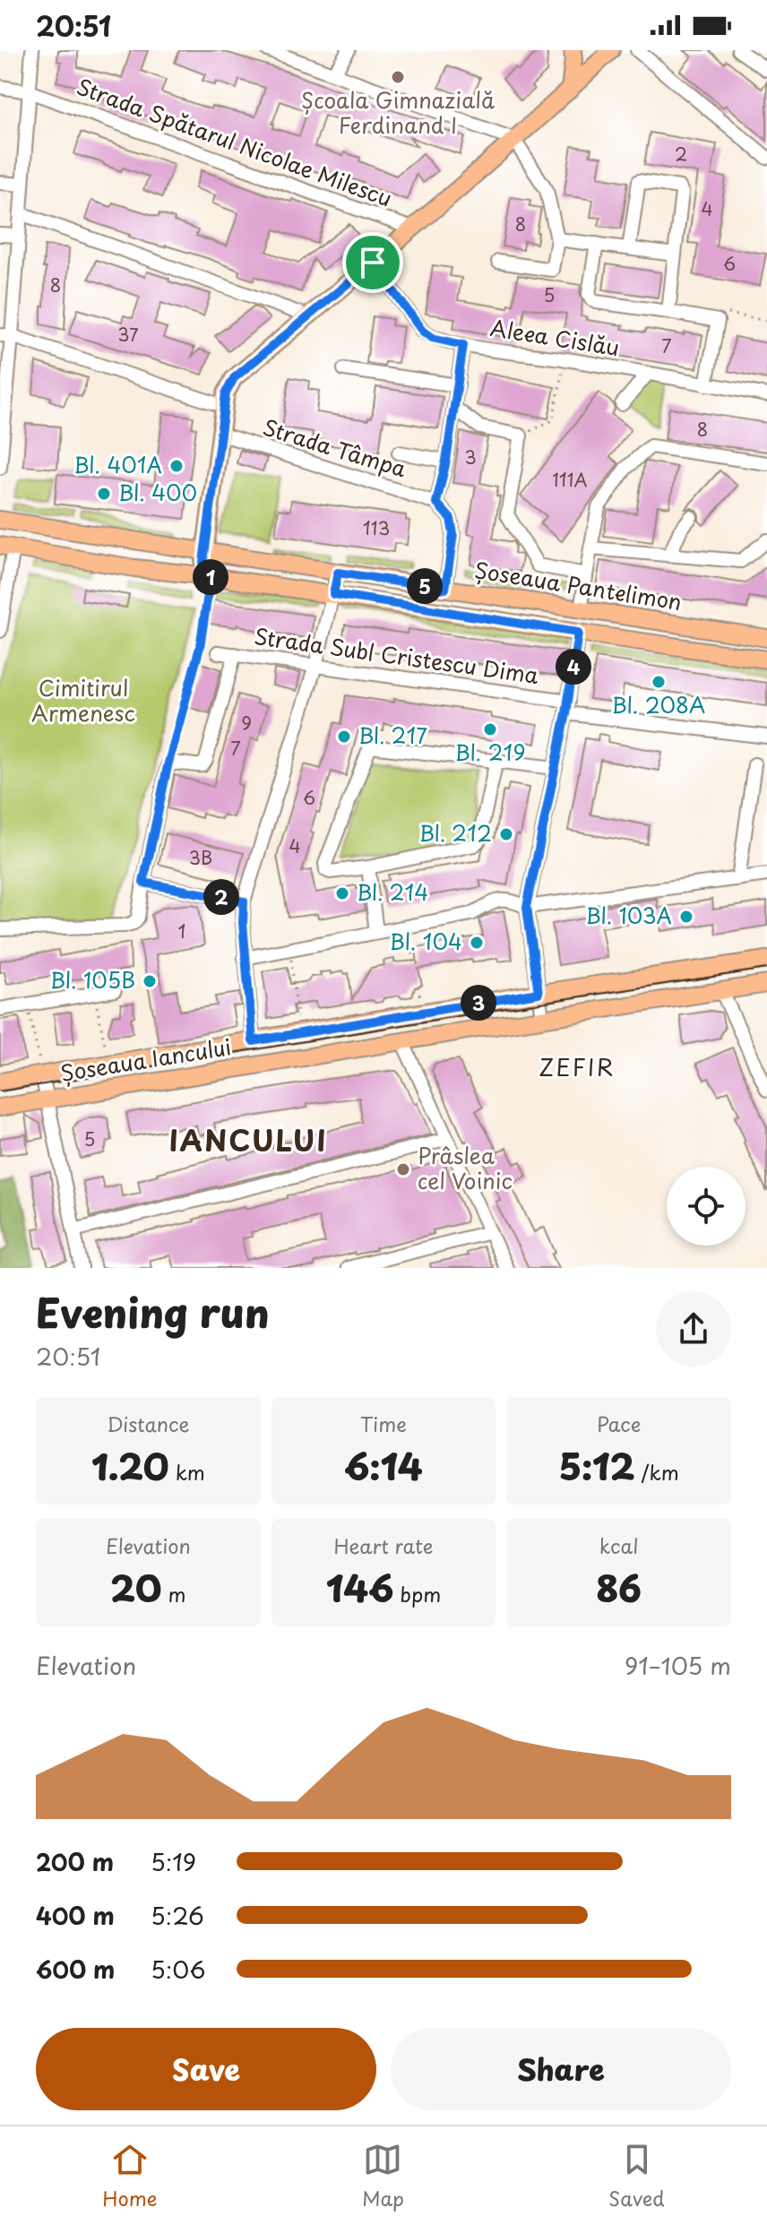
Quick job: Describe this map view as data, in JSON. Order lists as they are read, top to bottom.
{
  "streets": {
    "main road": ["Șoseaua Pantelimon", "Șoseaua Iancului"],
    "street": [
      "Strada Spătarul Nicolae Milescu",
      "Aleea Cislău",
      "Strada Tâmpa",
      "Strada Subl Cristescu Dima"
    ]
  },
  "districts": ["ZEFIR", "IANCULUI"],
  "parks": ["Cimitirul Armenesc"],
  "places": [
    "Școala Gimnazială Ferdinand I",
    "Bl. 401A",
    "Bl. 400",
    "Bl. 208A",
    "Bl. 219",
    "Bl. 217",
    "Bl. 212",
    "Bl. 214",
    "Bl. 103A",
    "Bl. 104",
    "Bl. 105B",
    "Prâslea cel Voinic"
  ],
  "house_numbers": [
    "2",
    "4",
    "8",
    "6",
    "8",
    "5",
    "37",
    "7",
    "8",
    "3",
    "111A",
    "113",
    "9",
    "7",
    "6",
    "4",
    "3B",
    "1",
    "5"
  ],
  "page": {
    "status": "20:51",
    "pins": [
      "1",
      "5",
      "4",
      "2",
      "3"
    ],
    "heading": ["Evening run", "20:51"],
    "stats": [
      ["Distance", "1.20 km"],
      ["Time", "6:14"],
      ["Pace", "5:12 /km"],
      ["Elevation", "20 m"],
      ["Heart rate", "146 bpm"],
      ["kcal", "86"]
    ],
    "chart": ["Elevation", "91–105 m"],
    "list": [
      {
        "name": "200 m",
        "note": "5:19"
      },
      {
        "name": "400 m",
        "note": "5:26"
      },
      {
        "name": "600 m",
        "note": "5:06"
      }
    ],
    "buttons": ["Save", "Share"],
    "tabs": ["Home", "Map", "Saved"]
  }
}
